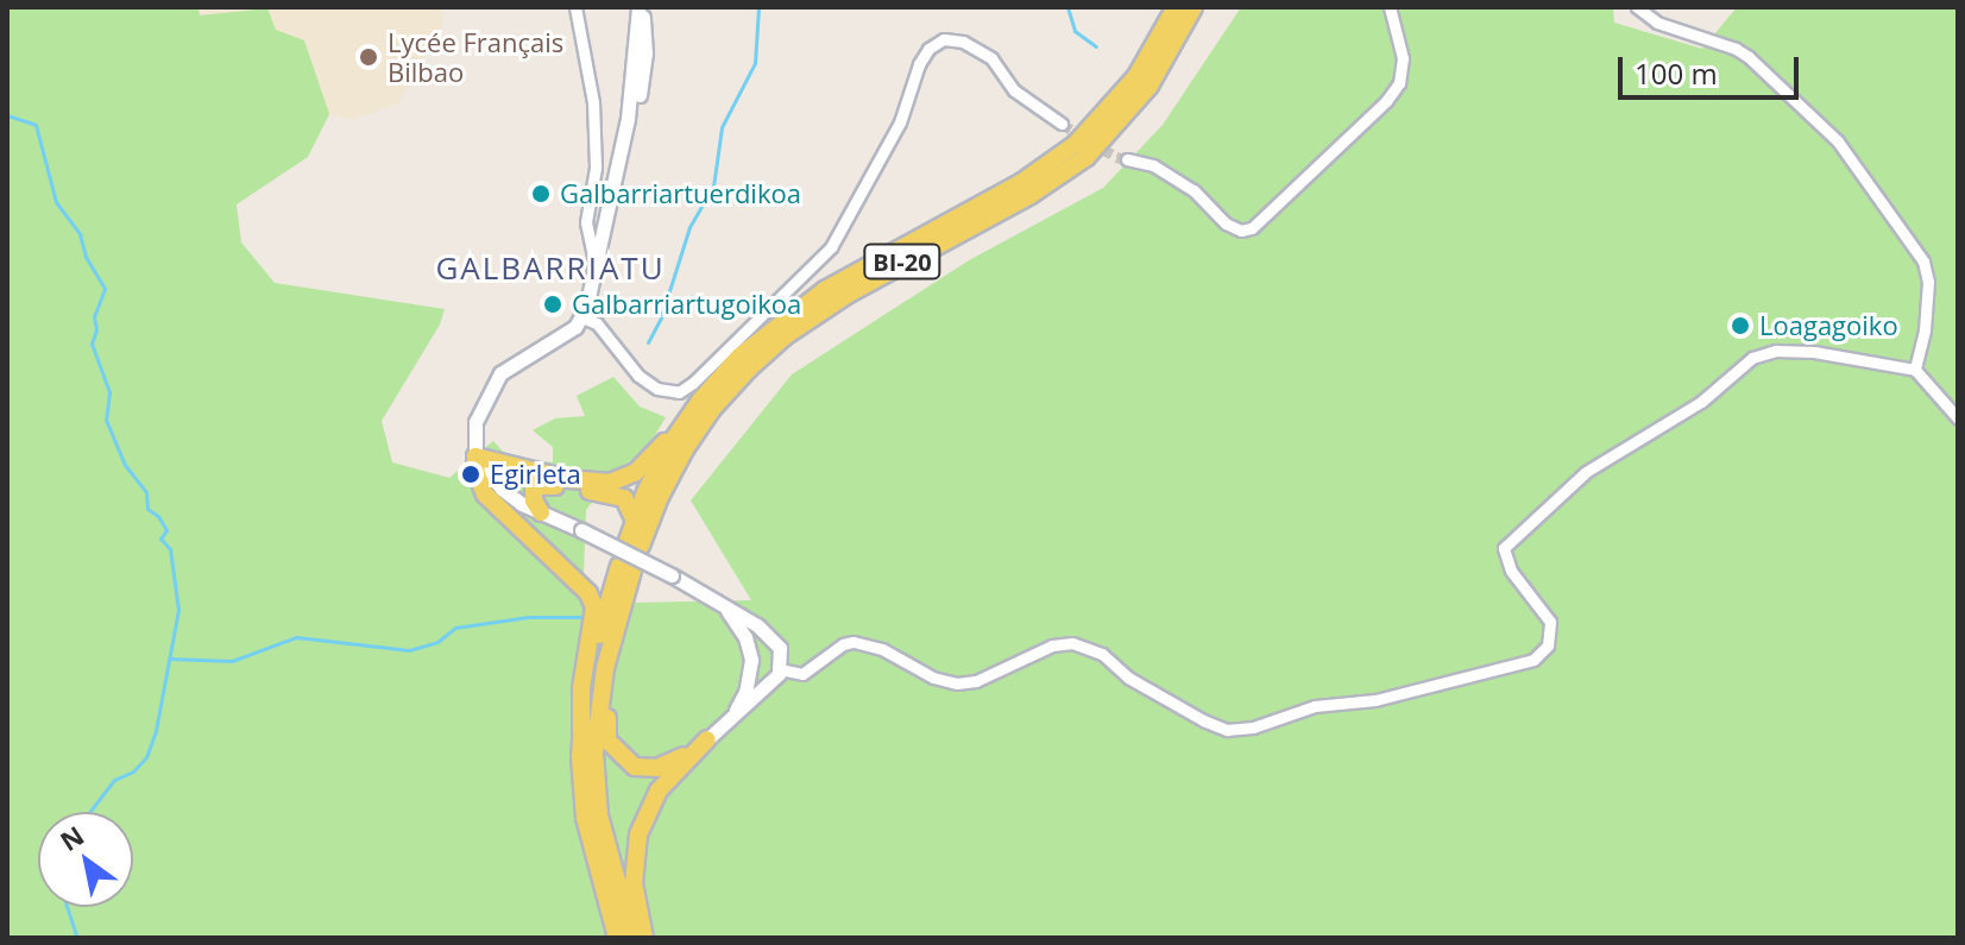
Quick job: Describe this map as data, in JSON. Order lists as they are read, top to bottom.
{
  "streets": {
    "main road": ["BI-20"]
  },
  "districts": ["GALBARRIATU"],
  "places": [
    "Lycée Français Bilbao",
    "Galbarriartuerdikoa",
    "Galbarriartugoikoa",
    "Loagagoiko",
    "Egirleta"
  ],
  "scale_bar": "100 m",
  "north": "top left"
}
